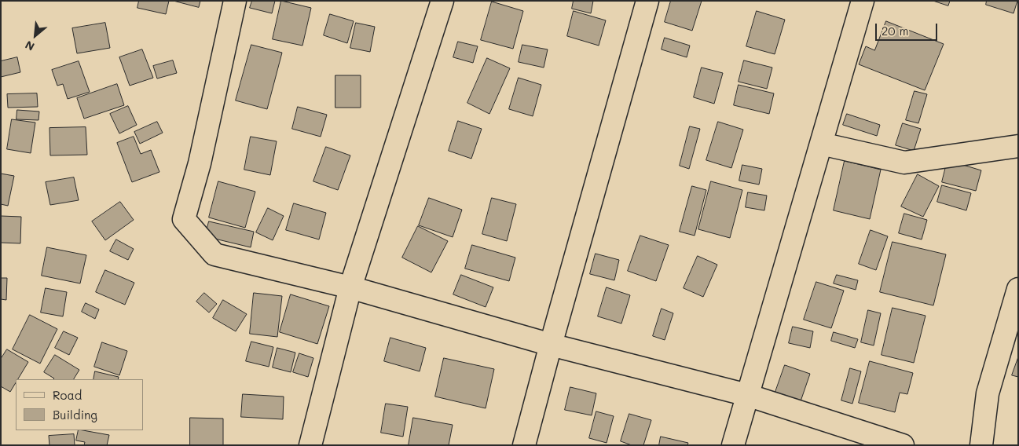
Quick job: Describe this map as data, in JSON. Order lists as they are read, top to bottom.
{
  "legend": ["Road", "Building"],
  "scale_bar": "20 m",
  "north": "bottom left"
}
